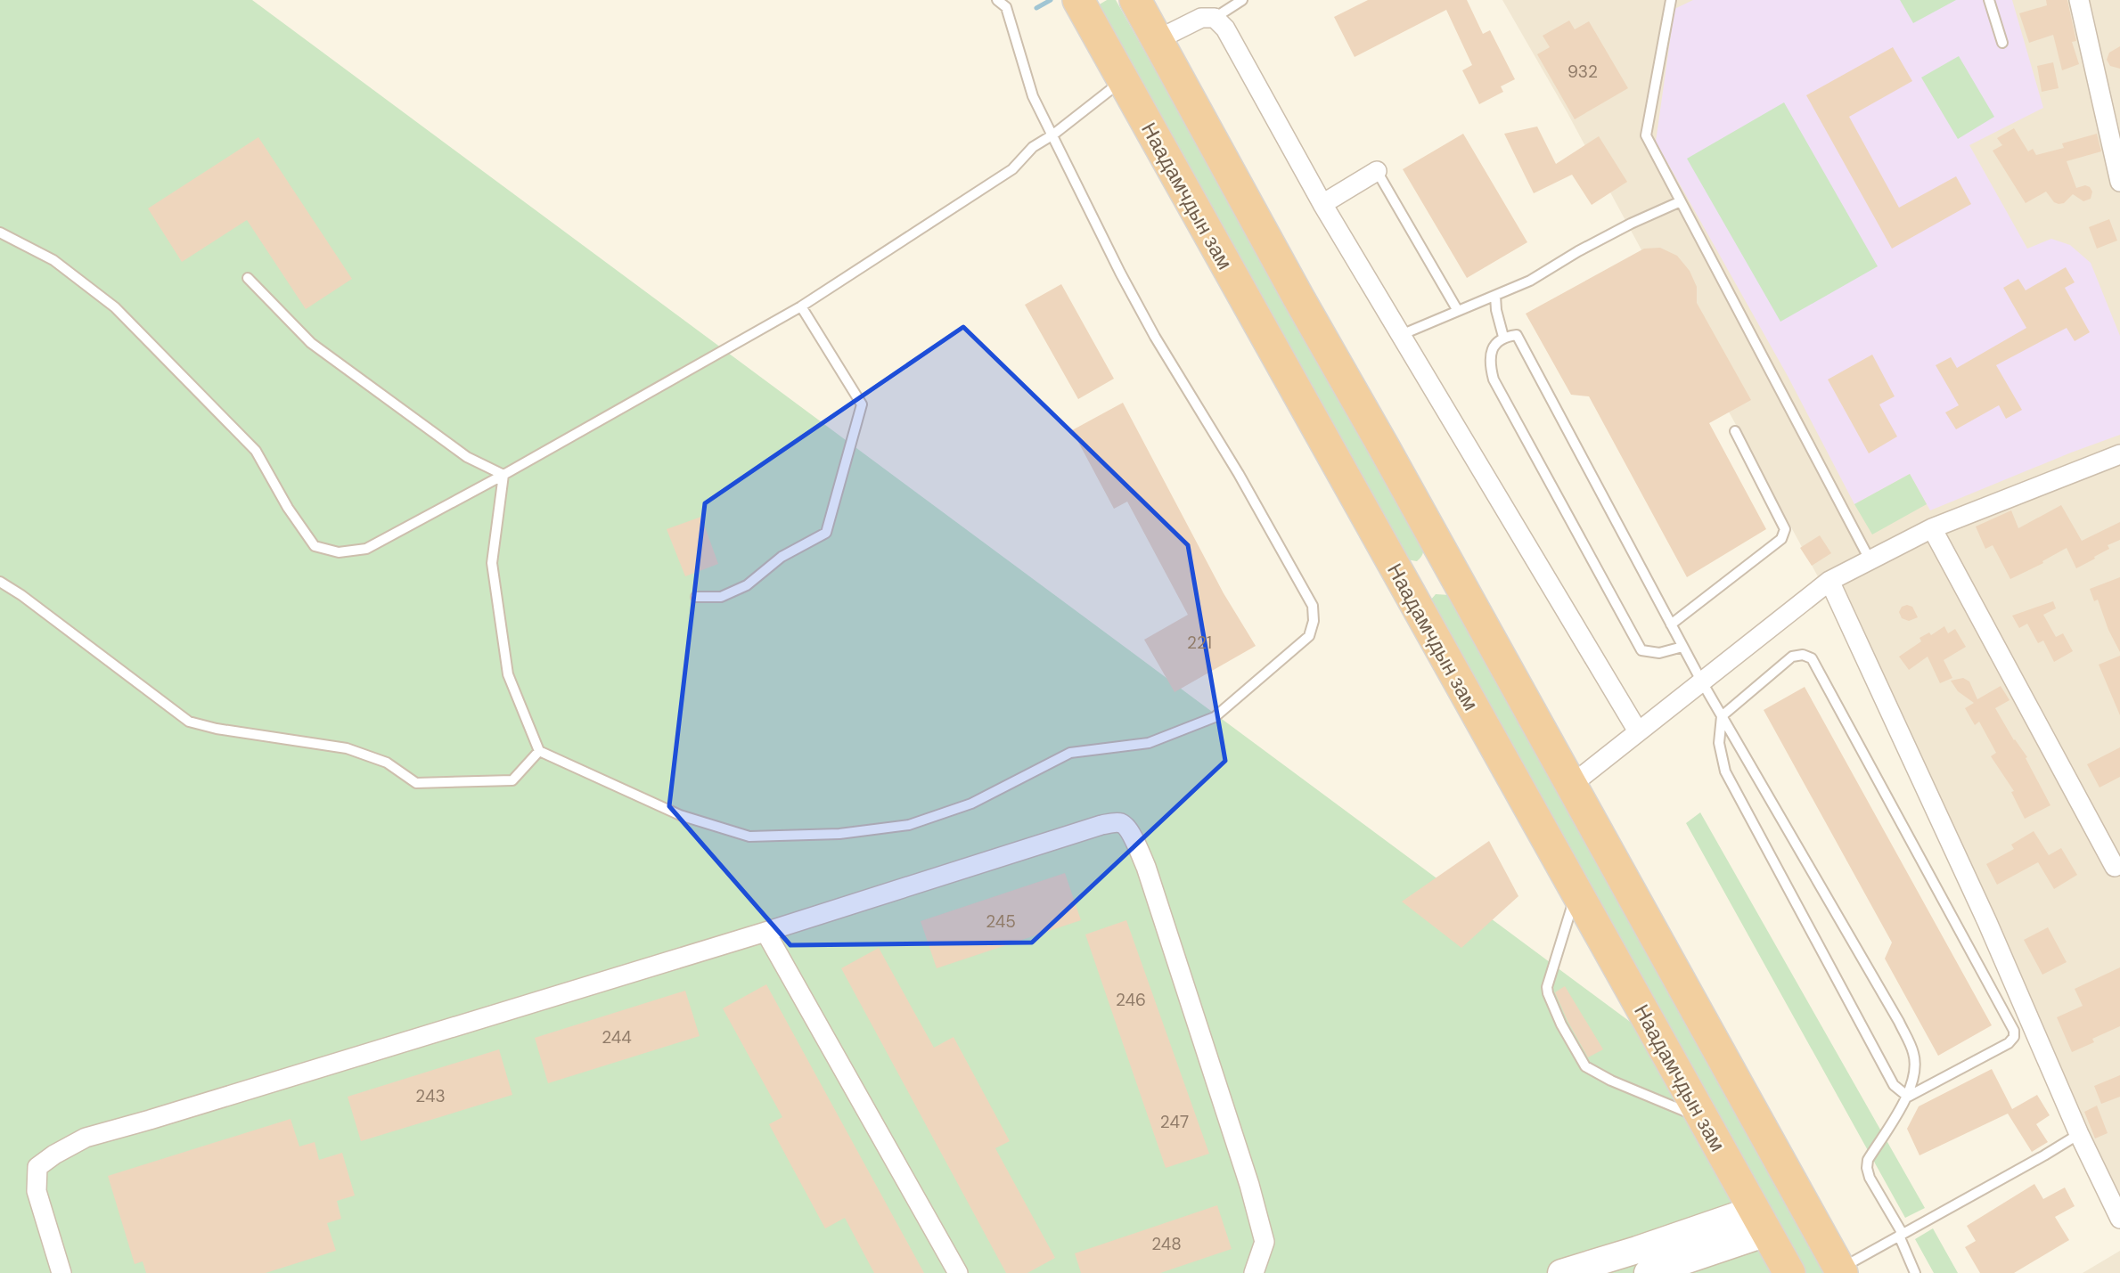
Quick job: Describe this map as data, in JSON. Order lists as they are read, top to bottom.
{
  "streets": {
    "highway": ["Наадамчдын зам"]
  },
  "house_numbers": [
    "932",
    "221",
    "245",
    "246",
    "244",
    "243",
    "247",
    "248"
  ]
}
